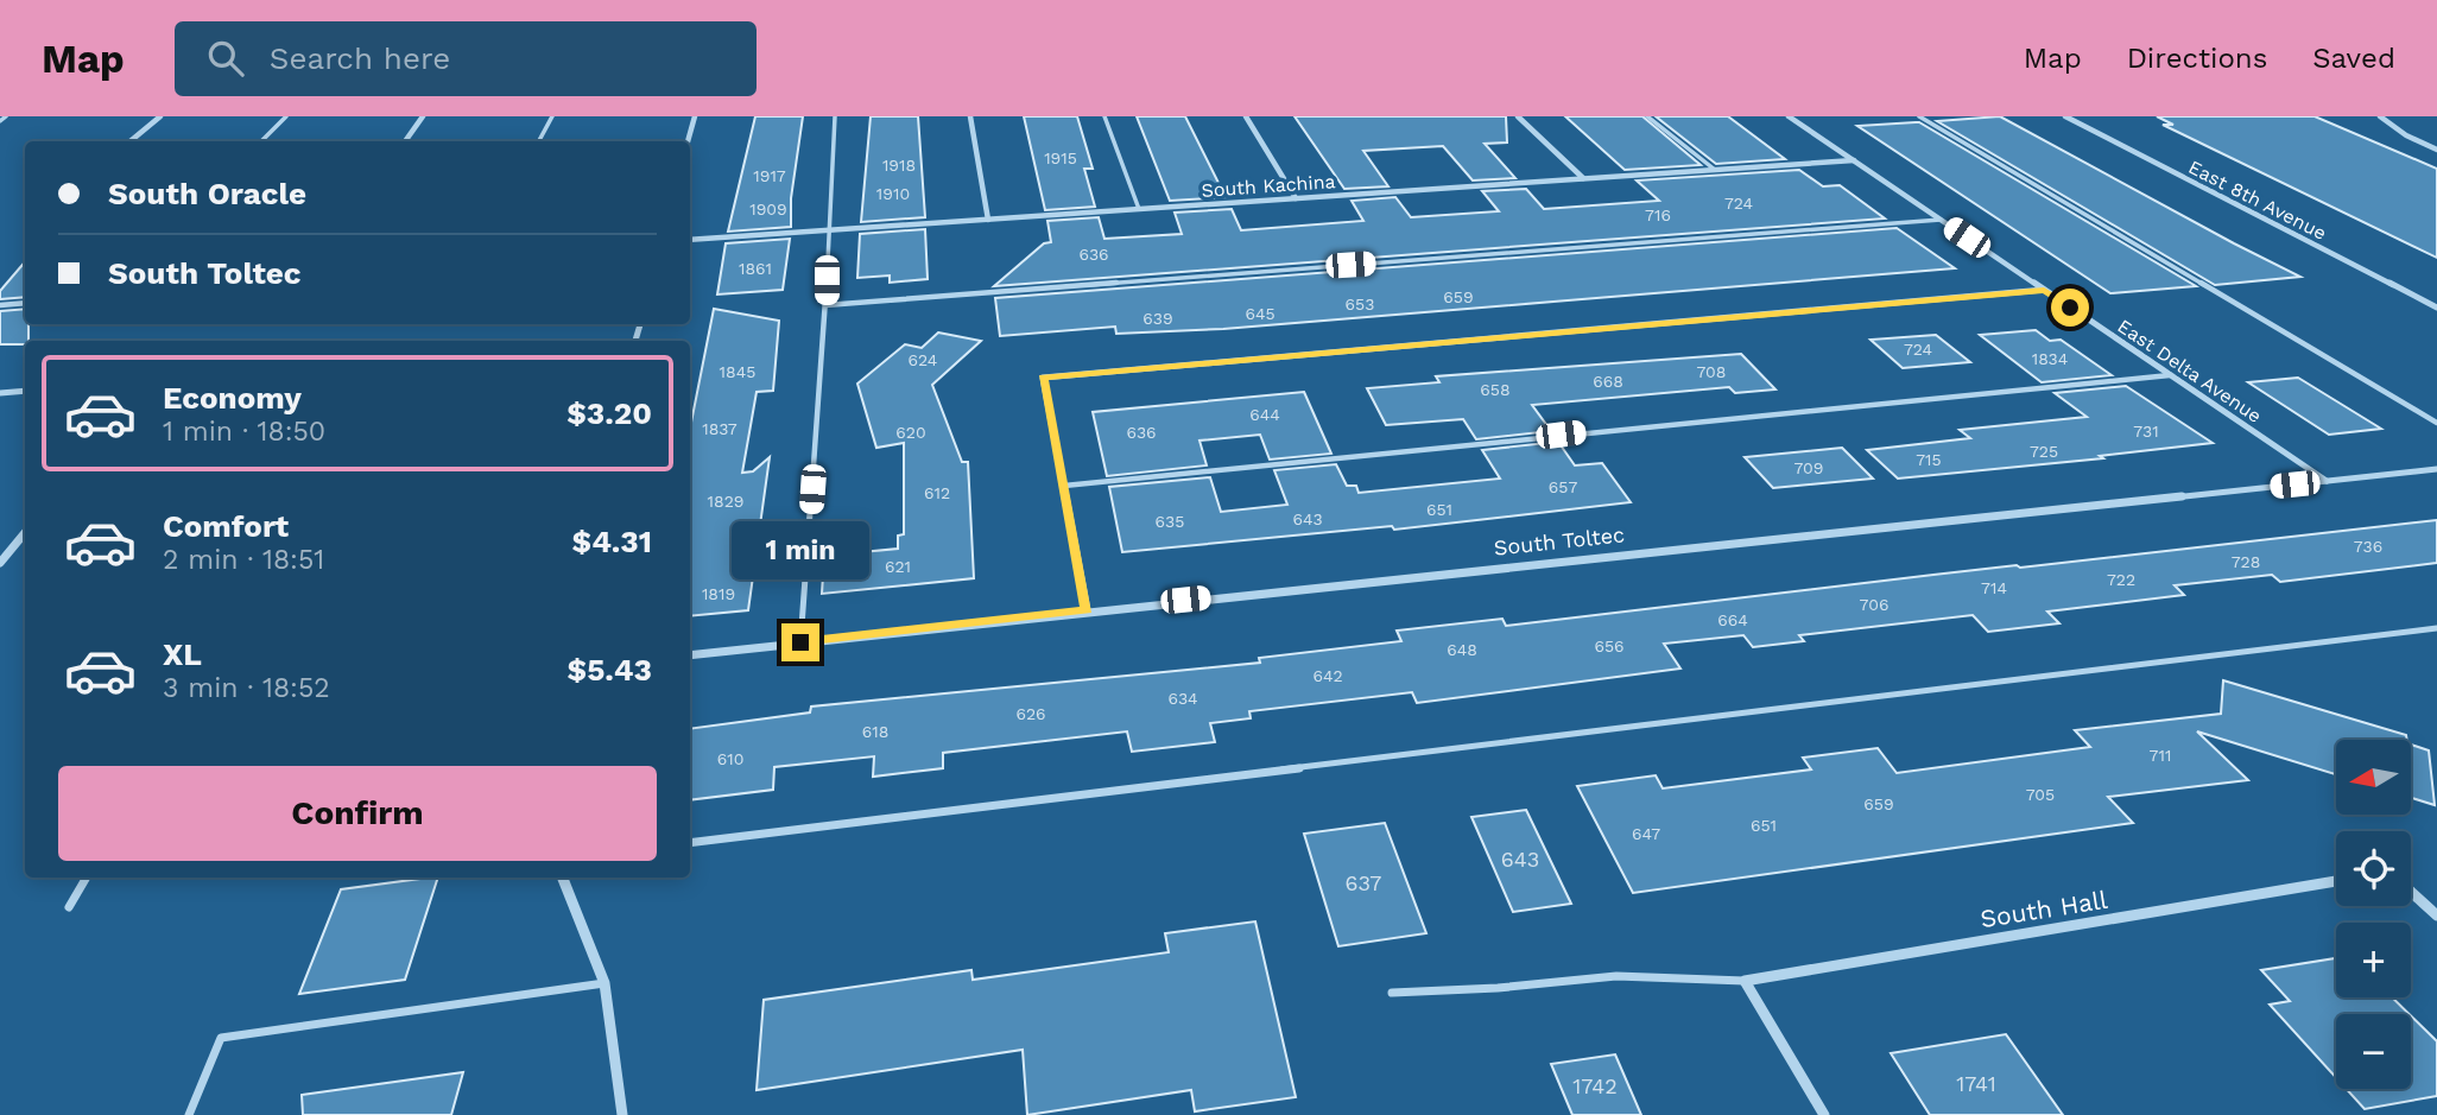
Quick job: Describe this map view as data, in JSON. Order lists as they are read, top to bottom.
{
  "streets": {
    "street": [
      "South Kachina",
      "East 8th Avenue",
      "East Delta Avenue",
      "South Toltec",
      "South Hall"
    ]
  },
  "crossings": [
    ["South Kachina", "East Delta Avenue"],
    ["East Delta Avenue", "South Toltec"]
  ],
  "house_numbers": [
    "1915",
    "1918",
    "1917",
    "1910",
    "724",
    "1909",
    "716",
    "636",
    "1861",
    "659",
    "653",
    "645",
    "639",
    "724",
    "1834",
    "624",
    "1845",
    "708",
    "668",
    "658",
    "644",
    "1837",
    "731",
    "620",
    "636",
    "725",
    "715",
    "709",
    "657",
    "612",
    "1829",
    "651",
    "643",
    "635",
    "736",
    "728",
    "621",
    "722",
    "714",
    "1819",
    "706",
    "664",
    "656",
    "648",
    "642",
    "634",
    "626",
    "618",
    "711",
    "610",
    "705",
    "659",
    "651",
    "647",
    "643",
    "637",
    "1741",
    "1742"
  ],
  "north": "left",
  "page": {
    "header": "Map",
    "search": "Search here",
    "nav": ["Map", "Directions", "Saved"],
    "banner": ["South Oracle", "South Toltec"],
    "list": [
      {
        "name": "Economy",
        "note": "1 min · 18:50",
        "value": "$3.20"
      },
      {
        "name": "Comfort",
        "note": "2 min · 18:51",
        "value": "$4.31"
      },
      {
        "name": "XL",
        "note": "3 min · 18:52",
        "value": "$5.43"
      }
    ],
    "bubble": "1 min",
    "map_buttons": ["+", "−"],
    "buttons": "Confirm"
  }
}
